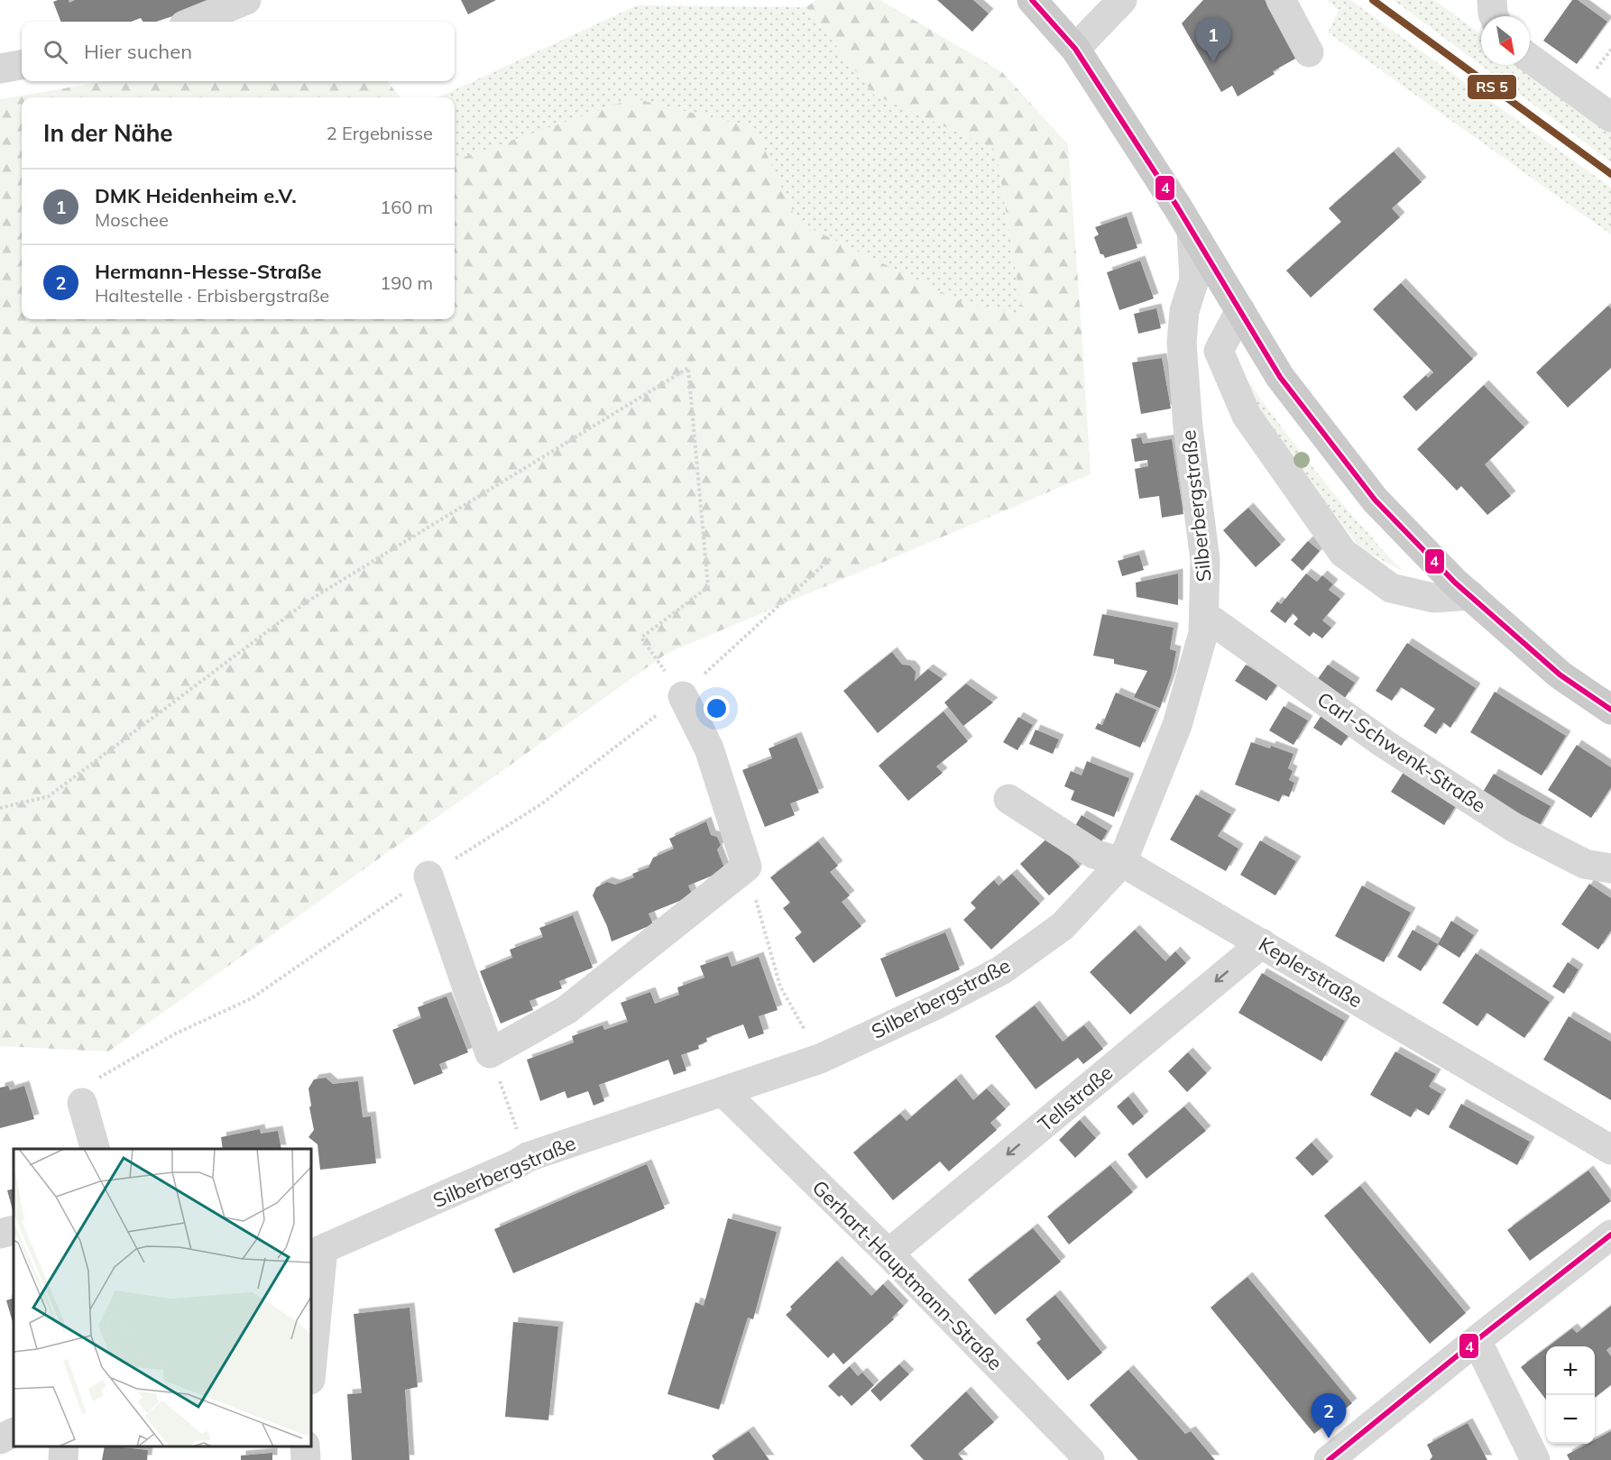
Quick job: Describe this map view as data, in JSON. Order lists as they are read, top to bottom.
{
  "streets": {
    "street": [
      "Silberbergstraße",
      "Carl-Schwenk-Straße",
      "Keplerstraße",
      "Tellstraße",
      "Gerhart-Hauptmann-Straße"
    ]
  },
  "crossings": [
    ["Silberbergstraße", "Carl-Schwenk-Straße"],
    ["Silberbergstraße", "Keplerstraße"],
    ["Silberbergstraße", "Gerhart-Hauptmann-Straße"],
    ["Keplerstraße", "Tellstraße"],
    ["Tellstraße", "Gerhart-Hauptmann-Straße"]
  ],
  "one_way": ["Tellstraße"],
  "lines": ["transit line 4"],
  "north": "bottom right",
  "page": {
    "pins": ["1", "2"],
    "search": "Hier suchen",
    "heading": ["In der Nähe", "2 Ergebnisse"],
    "list": [
      {
        "mark": "1",
        "name": "DMK Heidenheim e.V.",
        "note": "Moschee",
        "value": "160 m"
      },
      {
        "mark": "2",
        "name": "Hermann-Hesse-Straße",
        "note": "Haltestelle · Erbisbergstraße",
        "value": "190 m"
      }
    ],
    "map_buttons": ["+", "−"]
  }
}
